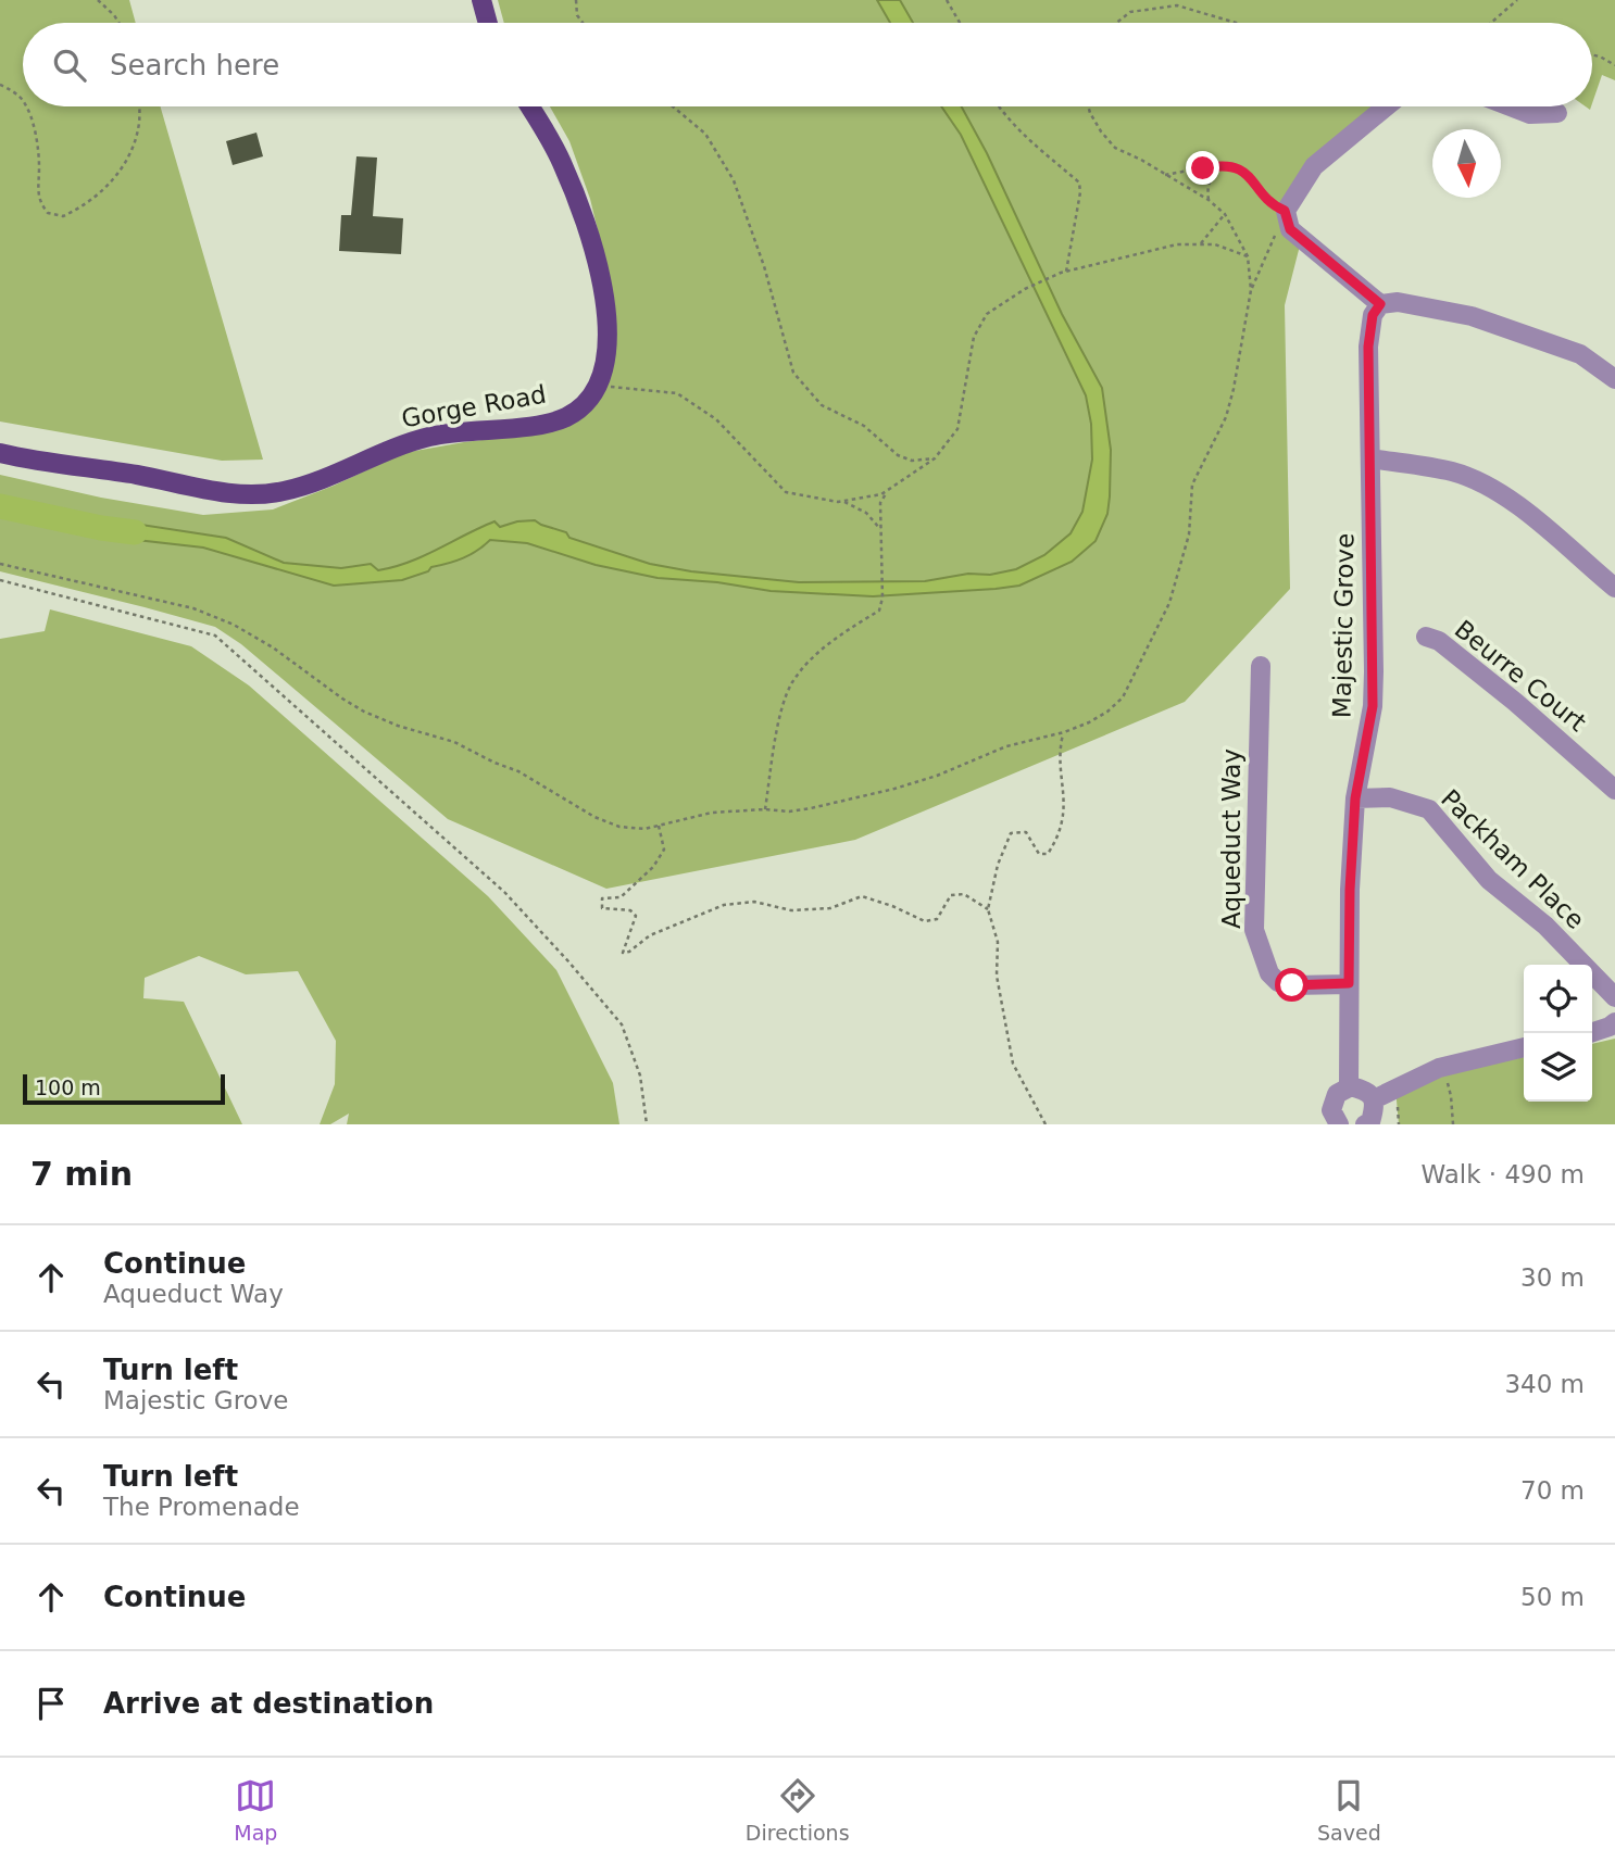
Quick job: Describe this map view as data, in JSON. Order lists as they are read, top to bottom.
{
  "streets": {
    "main road": ["Gorge Road"],
    "street": [
      "Majestic Grove",
      "Beurre Court",
      "Aqueduct Way",
      "Packham Place"
    ]
  },
  "crossings": [
    ["Majestic Grove", "Aqueduct Way"],
    ["Majestic Grove", "Packham Place"]
  ],
  "scale_bar": "100 m",
  "north": "bottom",
  "page": {
    "search": "Search here",
    "scale": "100 m",
    "heading": ["7 min", "Walk · 490 m"],
    "list": [
      ["Continue", "Aqueduct Way", "30 m"],
      ["Turn left", "Majestic Grove", "340 m"],
      ["Turn left", "The Promenade", "70 m"],
      ["Continue", "50 m"],
      "Arrive at destination"
    ],
    "nav": ["Map", "Directions", "Saved"]
  }
}
